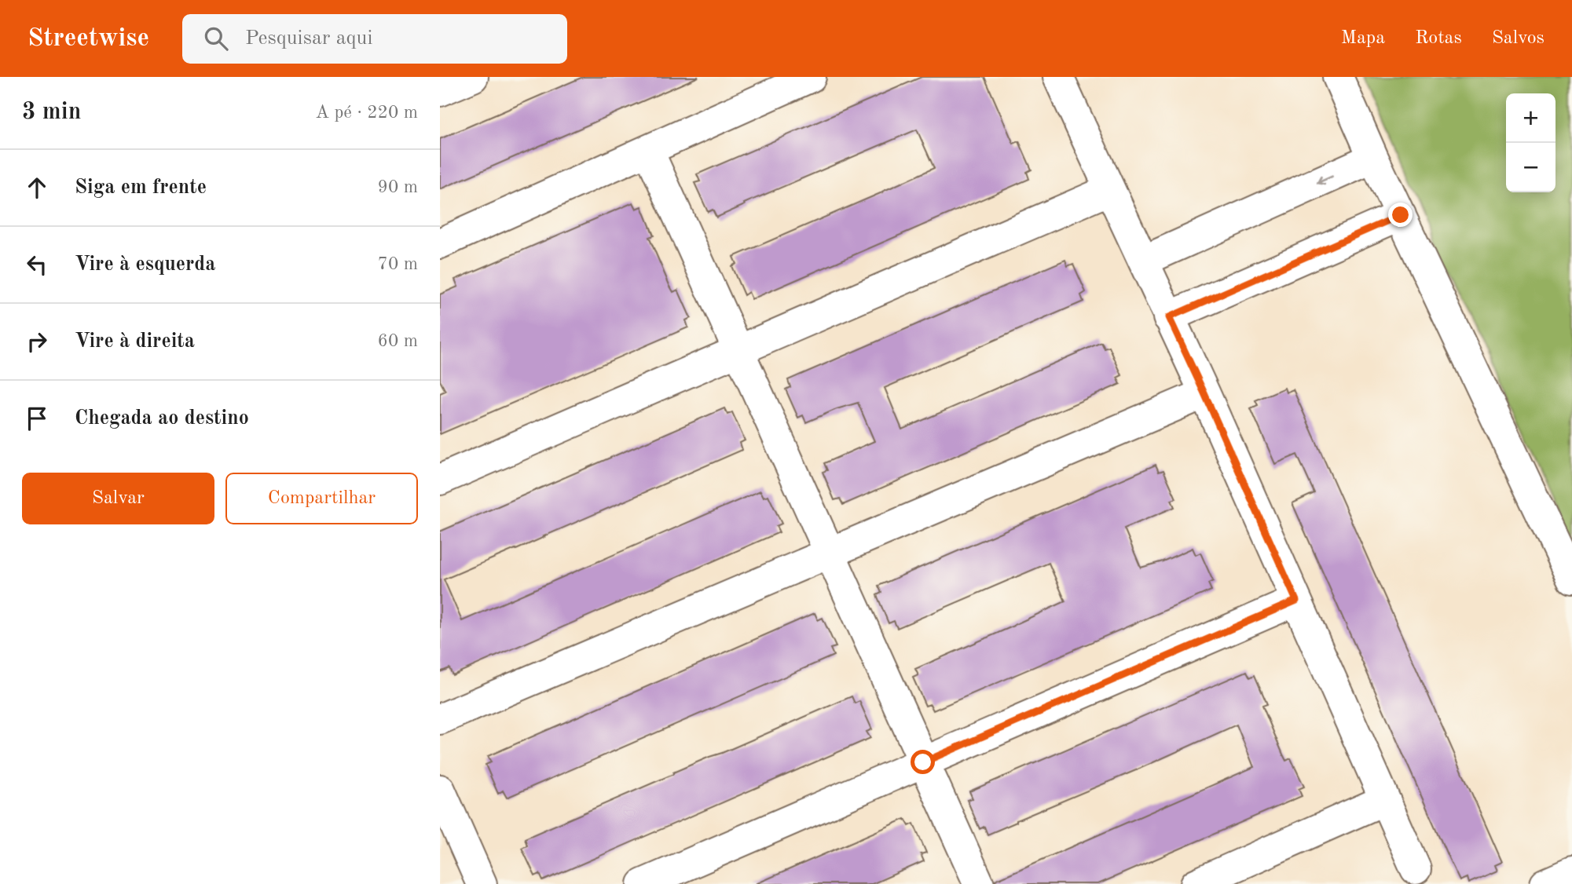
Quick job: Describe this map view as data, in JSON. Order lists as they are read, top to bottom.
{
  "page": {
    "header": "Streetwise",
    "search": "Pesquisar aqui",
    "nav": ["Mapa", "Rotas", "Salvos"],
    "heading": ["3 min", "A pé · 220 m"],
    "map_buttons": ["+", "−"],
    "list": [
      ["Siga em frente", "90 m"],
      ["Vire à esquerda", "70 m"],
      ["Vire à direita", "60 m"],
      "Chegada ao destino"
    ],
    "buttons": ["Salvar", "Compartilhar"]
  }
}
